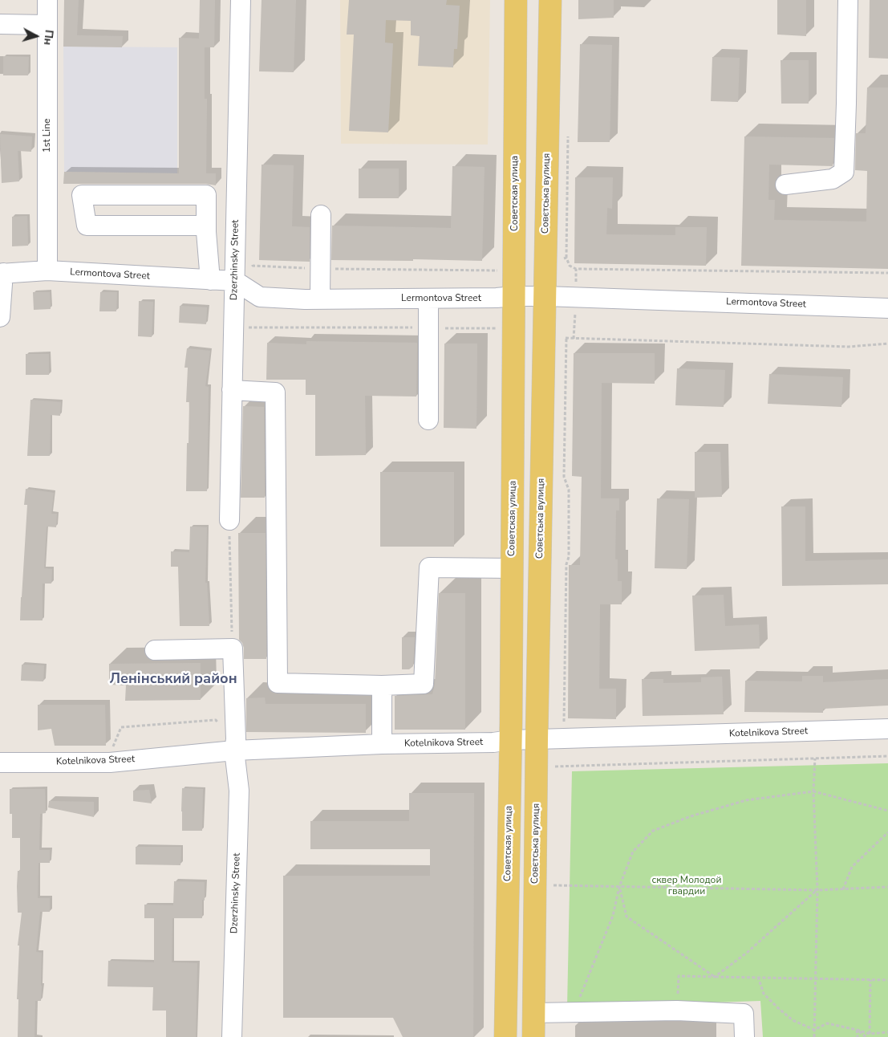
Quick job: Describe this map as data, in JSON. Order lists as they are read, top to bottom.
{
  "streets": {
    "main road": ["Советская улица", "Совєтська вулиця"],
    "street": [
      "1st Line",
      "Dzerzhinsky Street",
      "Lermontova Street",
      "Kotelnikova Street"
    ]
  },
  "crossings": [
    ["1st Line", "Lermontova Street"],
    ["Советская улица", "Lermontova Street"],
    ["Советская улица", "Kotelnikova Street"],
    ["Совєтська вулиця", "Lermontova Street"],
    ["Совєтська вулиця", "Kotelnikova Street"],
    ["Dzerzhinsky Street", "Lermontova Street"],
    ["Dzerzhinsky Street", "Kotelnikova Street"]
  ],
  "districts": ["Ленінський район"],
  "parks": ["сквер Молодой гвардии"],
  "north": "right"
}
